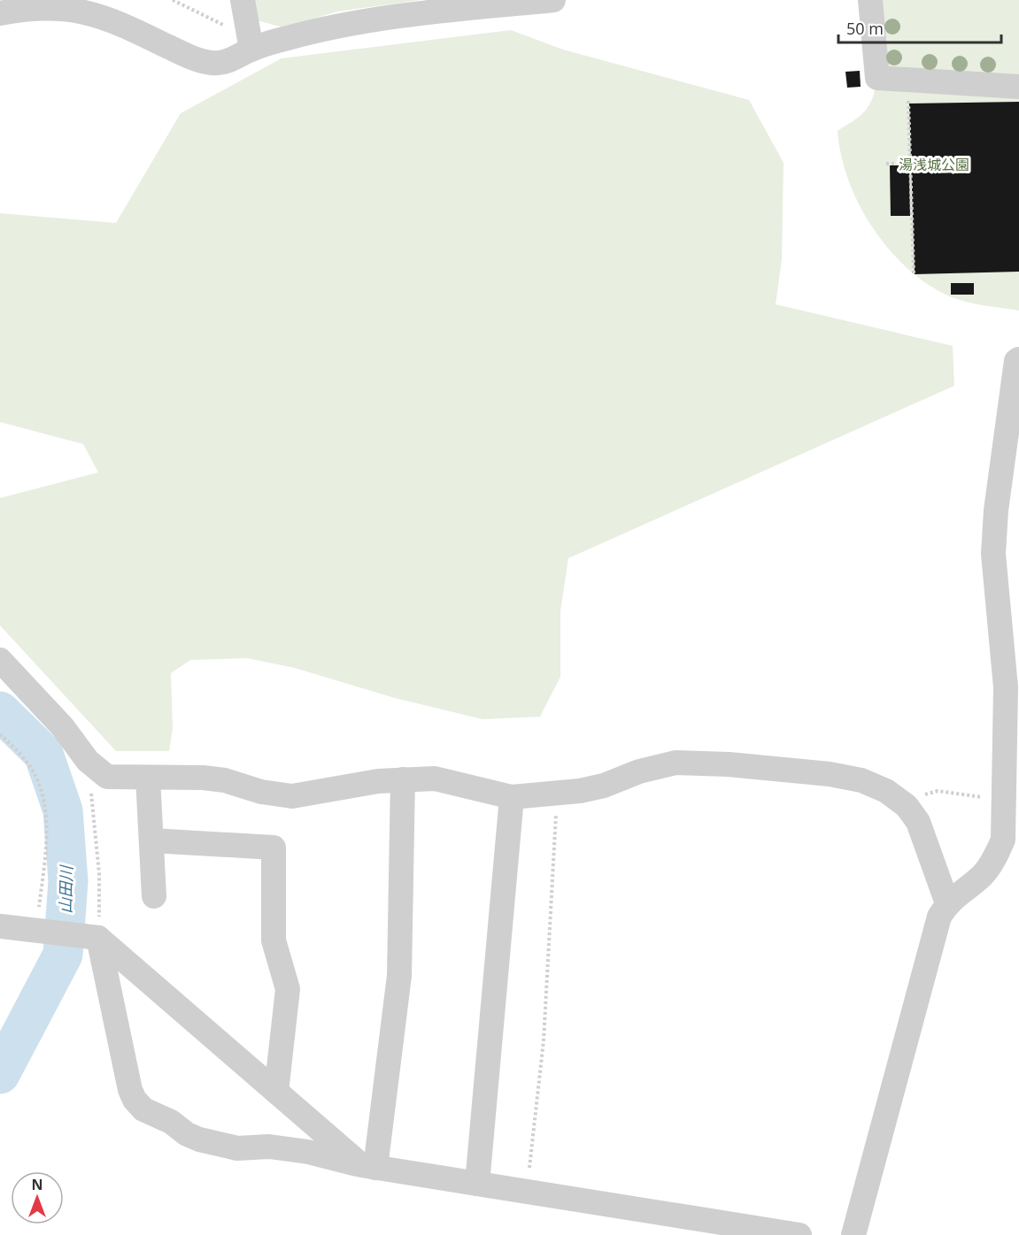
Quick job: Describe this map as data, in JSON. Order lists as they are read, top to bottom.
{
  "water": ["山田川"],
  "parks": ["湯浅城公園"],
  "scale_bar": "50 m",
  "north": "top"
}
